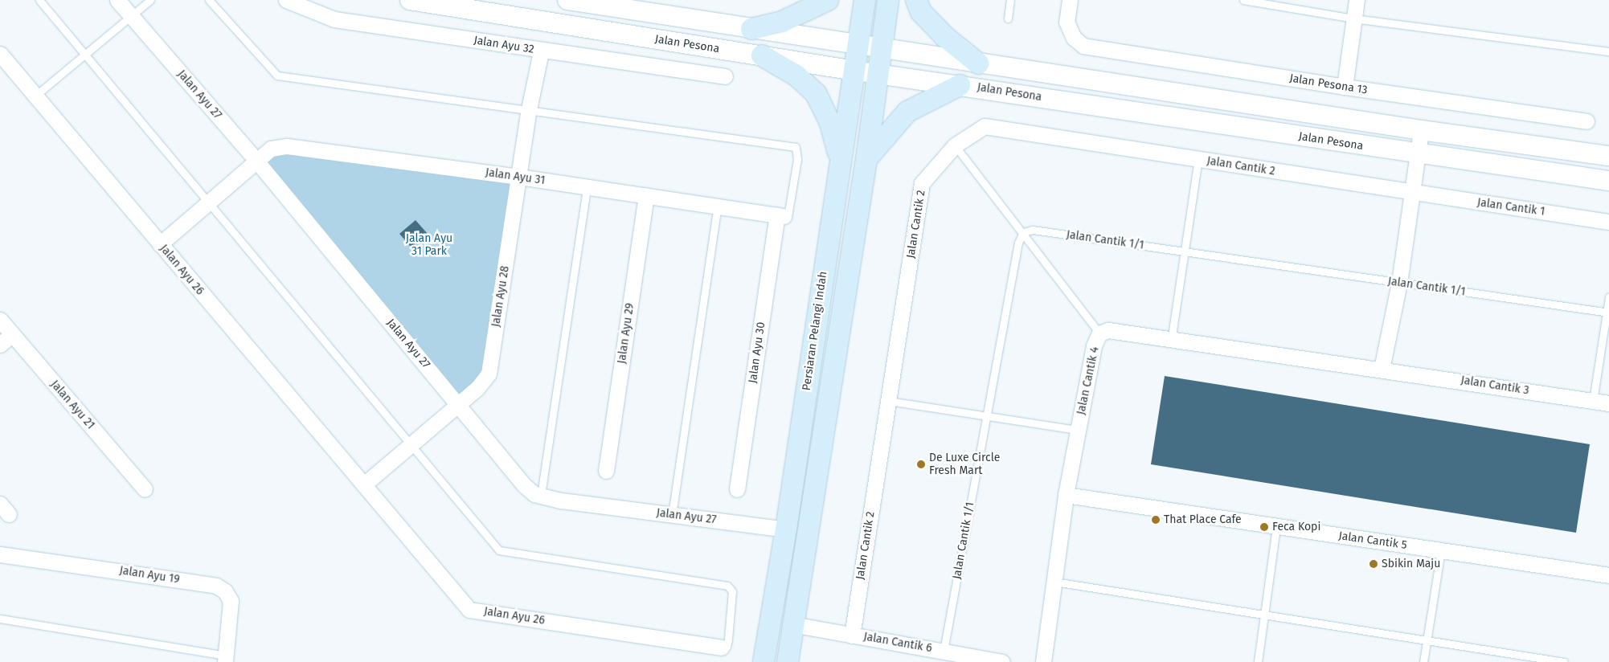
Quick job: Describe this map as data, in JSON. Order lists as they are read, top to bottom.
{
  "streets": {
    "main road": ["Persiaran Pelangi Indah"],
    "street": [
      "Jalan Pesona",
      "Jalan Ayu 32",
      "Jalan Pesona 13",
      "Jalan Ayu 27",
      "Jalan Cantik 2",
      "Jalan Ayu 31",
      "Jalan Cantik 1",
      "Jalan Ayu 26",
      "Jalan Ayu 28",
      "Jalan Ayu 29",
      "Jalan Ayu 30",
      "Jalan Cantik 4",
      "Jalan Cantik 3",
      "Jalan Ayu 21",
      "Jalan Cantik 5",
      "Jalan Ayu 19",
      "Jalan Cantik 6"
    ],
    "lane": ["Jalan Cantik 1/1"]
  },
  "crossings": [
    ["Jalan Pesona", "Persiaran Pelangi Indah"],
    ["Jalan Ayu 32", "Jalan Ayu 28"],
    ["Jalan Ayu 27", "Jalan Ayu 31"],
    ["Jalan Ayu 27", "Jalan Ayu 28"],
    ["Jalan Ayu 27", "Persiaran Pelangi Indah"],
    ["Jalan Cantik 2", "Jalan Cantik 1"],
    ["Jalan Cantik 2", "Jalan Cantik 6"],
    ["Jalan Ayu 31", "Jalan Ayu 26"],
    ["Jalan Ayu 31", "Jalan Ayu 28"],
    ["Jalan Ayu 31", "Jalan Ayu 29"],
    ["Jalan Ayu 31", "Jalan Ayu 30"],
    ["Jalan Cantik 1/1", "Jalan Cantik 6"],
    ["Persiaran Pelangi Indah", "Jalan Cantik 6"],
    ["Jalan Cantik 4", "Jalan Cantik 3"],
    ["Jalan Cantik 4", "Jalan Cantik 5"]
  ],
  "parks": ["Jalan Ayu 31 Park"],
  "places": [
    "De Luxe Circle Fresh Mart",
    "That Place Cafe",
    "Feca Kopi",
    "Sbikin Maju"
  ]
}
